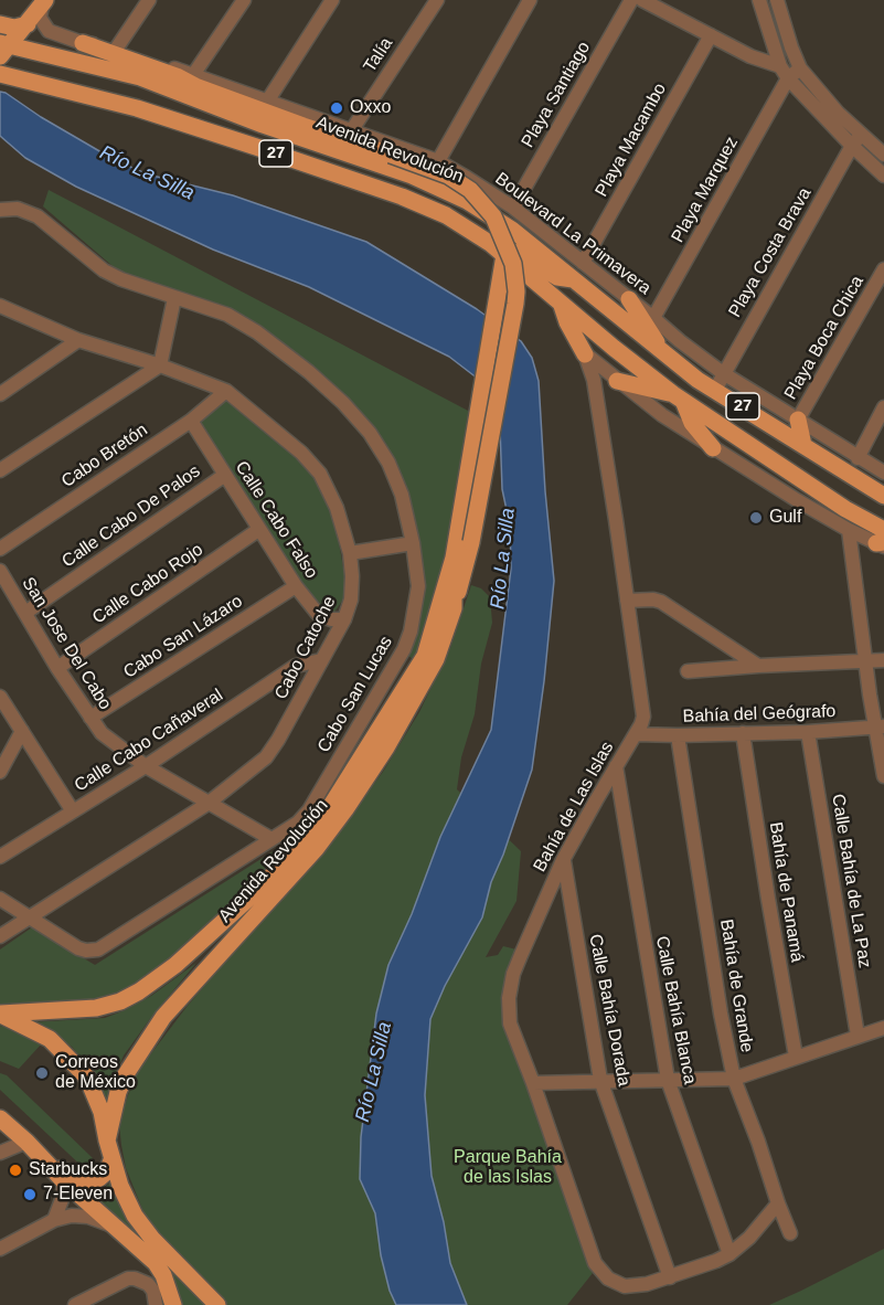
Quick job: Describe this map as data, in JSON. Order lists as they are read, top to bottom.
{
  "streets": {
    "main road": ["Avenida Revolución", "27"],
    "street": [
      "Talía",
      "Playa Santiago",
      "Playa Macambo",
      "Playa Marquez",
      "Boulevard La Primavera",
      "Playa Costa Brava",
      "Playa Boca Chica",
      "Cabo Bretón",
      "Calle Cabo De Palos",
      "Calle Cabo Falso",
      "Calle Cabo Rojo",
      "Cabo San Lázaro",
      "San Jose Del Cabo",
      "Cabo Catoche",
      "Cabo San Lucas",
      "Bahía del Geógrafo",
      "Calle Cabo Cañaveral",
      "Bahía de Las Islas",
      "Calle Bahía de La Paz",
      "Bahía de Panamá",
      "Bahía de Grande",
      "Calle Bahía Dorada",
      "Calle Bahía Blanca"
    ]
  },
  "crossings": [
    ["Talía", "Boulevard La Primavera"],
    ["Playa Santiago", "Boulevard La Primavera"],
    ["Playa Macambo", "Boulevard La Primavera"],
    ["Avenida Revolución", "27"],
    ["Avenida Revolución", "Playa Costa Brava"],
    ["Playa Marquez", "Boulevard La Primavera"],
    ["Boulevard La Primavera", "Playa Costa Brava"],
    ["Cabo Bretón", "Calle Cabo Falso"],
    ["Cabo Bretón", "Cabo Catoche"],
    ["Calle Cabo De Palos", "Calle Cabo Falso"],
    ["Calle Cabo De Palos", "San Jose Del Cabo"],
    ["Calle Cabo Falso", "Calle Cabo Rojo"],
    ["Calle Cabo Falso", "Cabo San Lázaro"],
    ["Calle Cabo Falso", "Cabo Catoche"],
    ["Calle Cabo Rojo", "San Jose Del Cabo"],
    ["Cabo San Lázaro", "San Jose Del Cabo"],
    ["San Jose Del Cabo", "Cabo Catoche"],
    ["San Jose Del Cabo", "Cabo San Lucas"],
    ["San Jose Del Cabo", "Calle Cabo Cañaveral"],
    ["Cabo Catoche", "Cabo San Lucas"],
    ["Cabo Catoche", "Calle Cabo Cañaveral"],
    ["Bahía del Geógrafo", "Bahía de Las Islas"],
    ["Bahía del Geógrafo", "Calle Bahía de La Paz"],
    ["Bahía del Geógrafo", "Bahía de Panamá"],
    ["Bahía del Geógrafo", "Bahía de Grande"],
    ["Bahía de Las Islas", "Calle Bahía Dorada"],
    ["Bahía de Las Islas", "Calle Bahía Blanca"]
  ],
  "water": ["Río La Silla"],
  "parks": ["Parque Bahía de las Islas"],
  "places": [
    "Oxxo",
    "Gulf",
    "Correos de México",
    "Starbucks",
    "7-Eleven"
  ]
}
